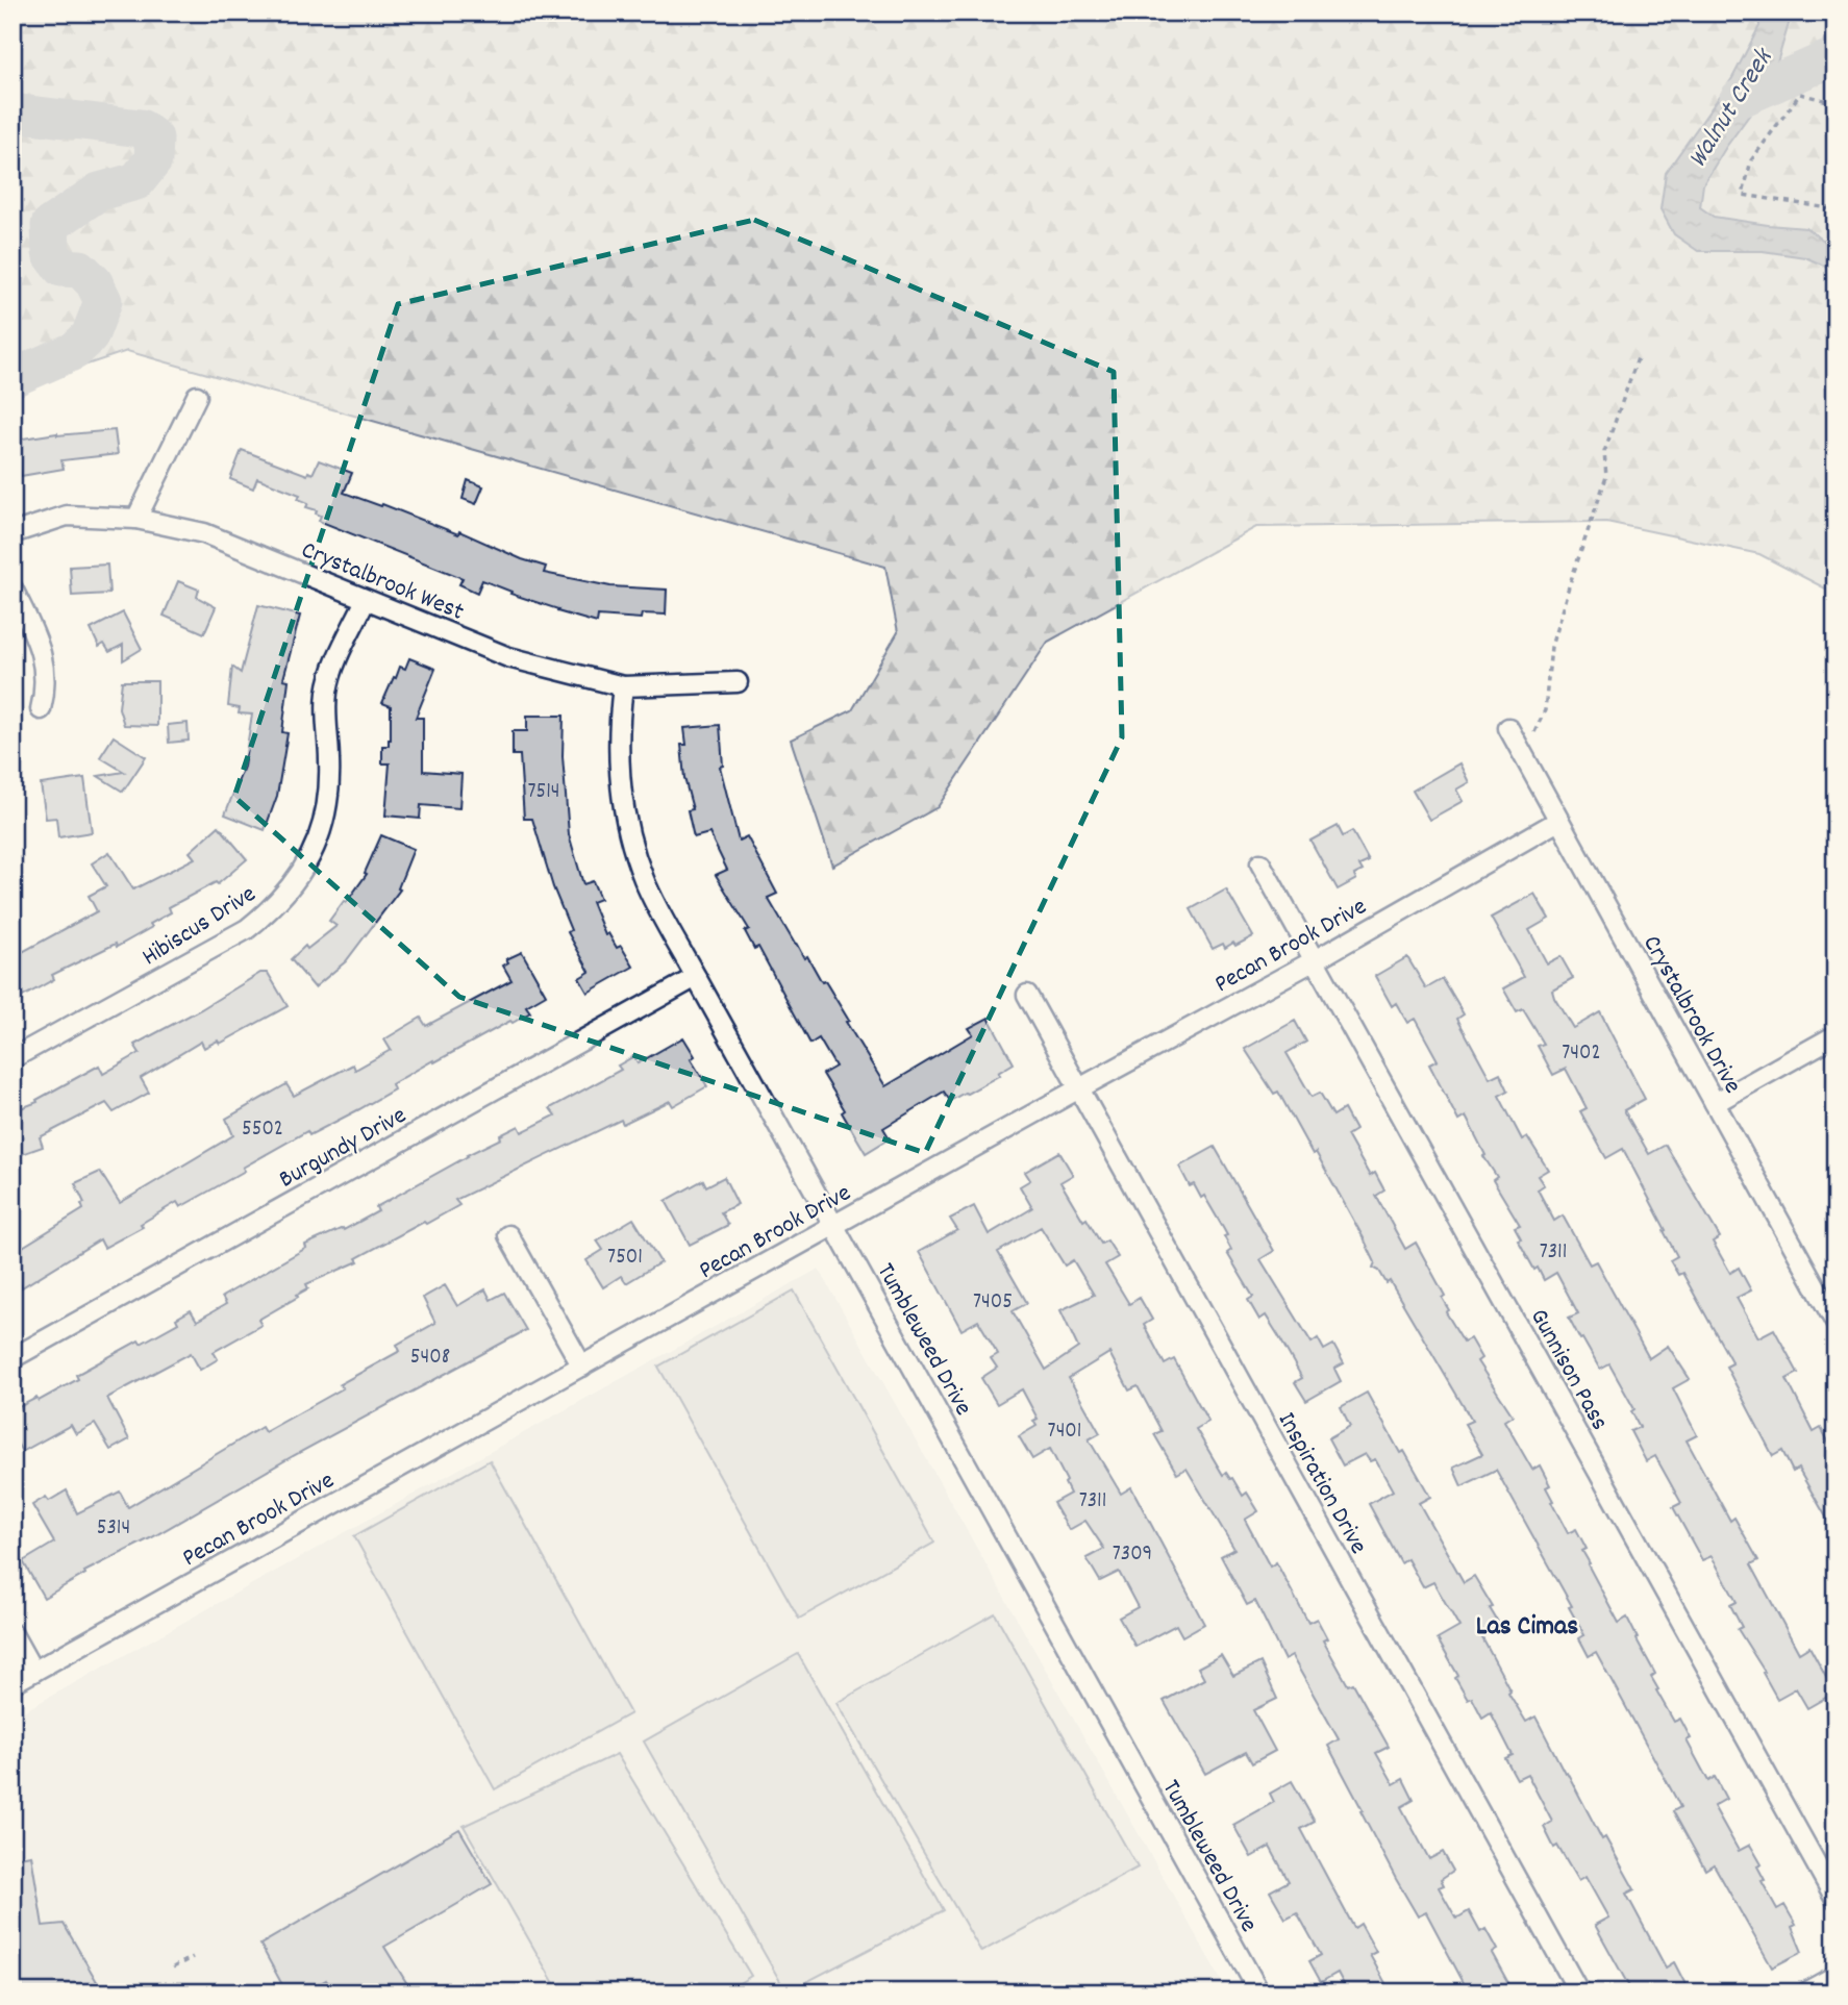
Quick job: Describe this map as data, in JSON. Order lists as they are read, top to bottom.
{
  "streets": {
    "street": [
      "Crystalbrook West",
      "Hibiscus Drive",
      "Pecan Brook Drive",
      "Crystalbrook Drive",
      "Burgundy Drive",
      "Tumbleweed Drive",
      "Gunnison Pass",
      "Inspiration Drive"
    ]
  },
  "crossings": [
    ["Crystalbrook West", "Hibiscus Drive"],
    ["Crystalbrook West", "Tumbleweed Drive"],
    ["Pecan Brook Drive", "Crystalbrook Drive"],
    ["Pecan Brook Drive", "Tumbleweed Drive"],
    ["Pecan Brook Drive", "Gunnison Pass"],
    ["Pecan Brook Drive", "Inspiration Drive"],
    ["Burgundy Drive", "Tumbleweed Drive"]
  ],
  "districts": ["Las Cimas"],
  "water": ["Walnut Creek"],
  "house_numbers": [
    "7514",
    "7402",
    "5502",
    "7311",
    "7501",
    "7405",
    "5408",
    "7401",
    "7311",
    "5314",
    "7309"
  ]
}
